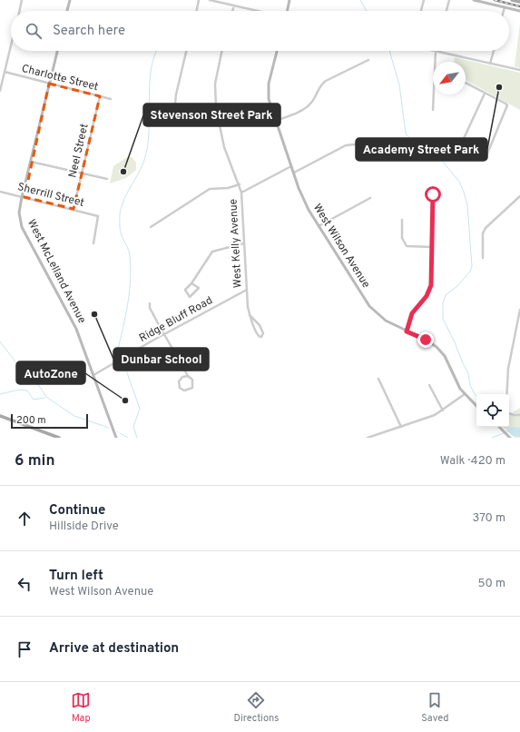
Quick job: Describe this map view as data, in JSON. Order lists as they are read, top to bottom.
{
  "streets": {
    "street": [
      "Charlotte Street",
      "Neel Street",
      "Sherrill Street",
      "West Kelly Avenue",
      "West Wilson Avenue",
      "West McLelland Avenue",
      "Ridge Bluff Road"
    ]
  },
  "crossings": [
    ["Charlotte Street", "Neel Street"],
    ["Charlotte Street", "West McLelland Avenue"],
    ["Neel Street", "Sherrill Street"],
    ["Sherrill Street", "West McLelland Avenue"],
    ["West Kelly Avenue", "Ridge Bluff Road"],
    ["West McLelland Avenue", "Ridge Bluff Road"]
  ],
  "places": [
    "Academy Street Park",
    "Stevenson Street Park",
    "Dunbar School",
    "AutoZone"
  ],
  "scale_bar": "200 m",
  "north": "bottom left",
  "page": {
    "search": "Search here",
    "scale": "200 m",
    "heading": ["6 min", "Walk · 420 m"],
    "list": [
      ["Continue", "Hillside Drive", "370 m"],
      ["Turn left", "West Wilson Avenue", "50 m"],
      "Arrive at destination"
    ],
    "nav": ["Map", "Directions", "Saved"]
  }
}
